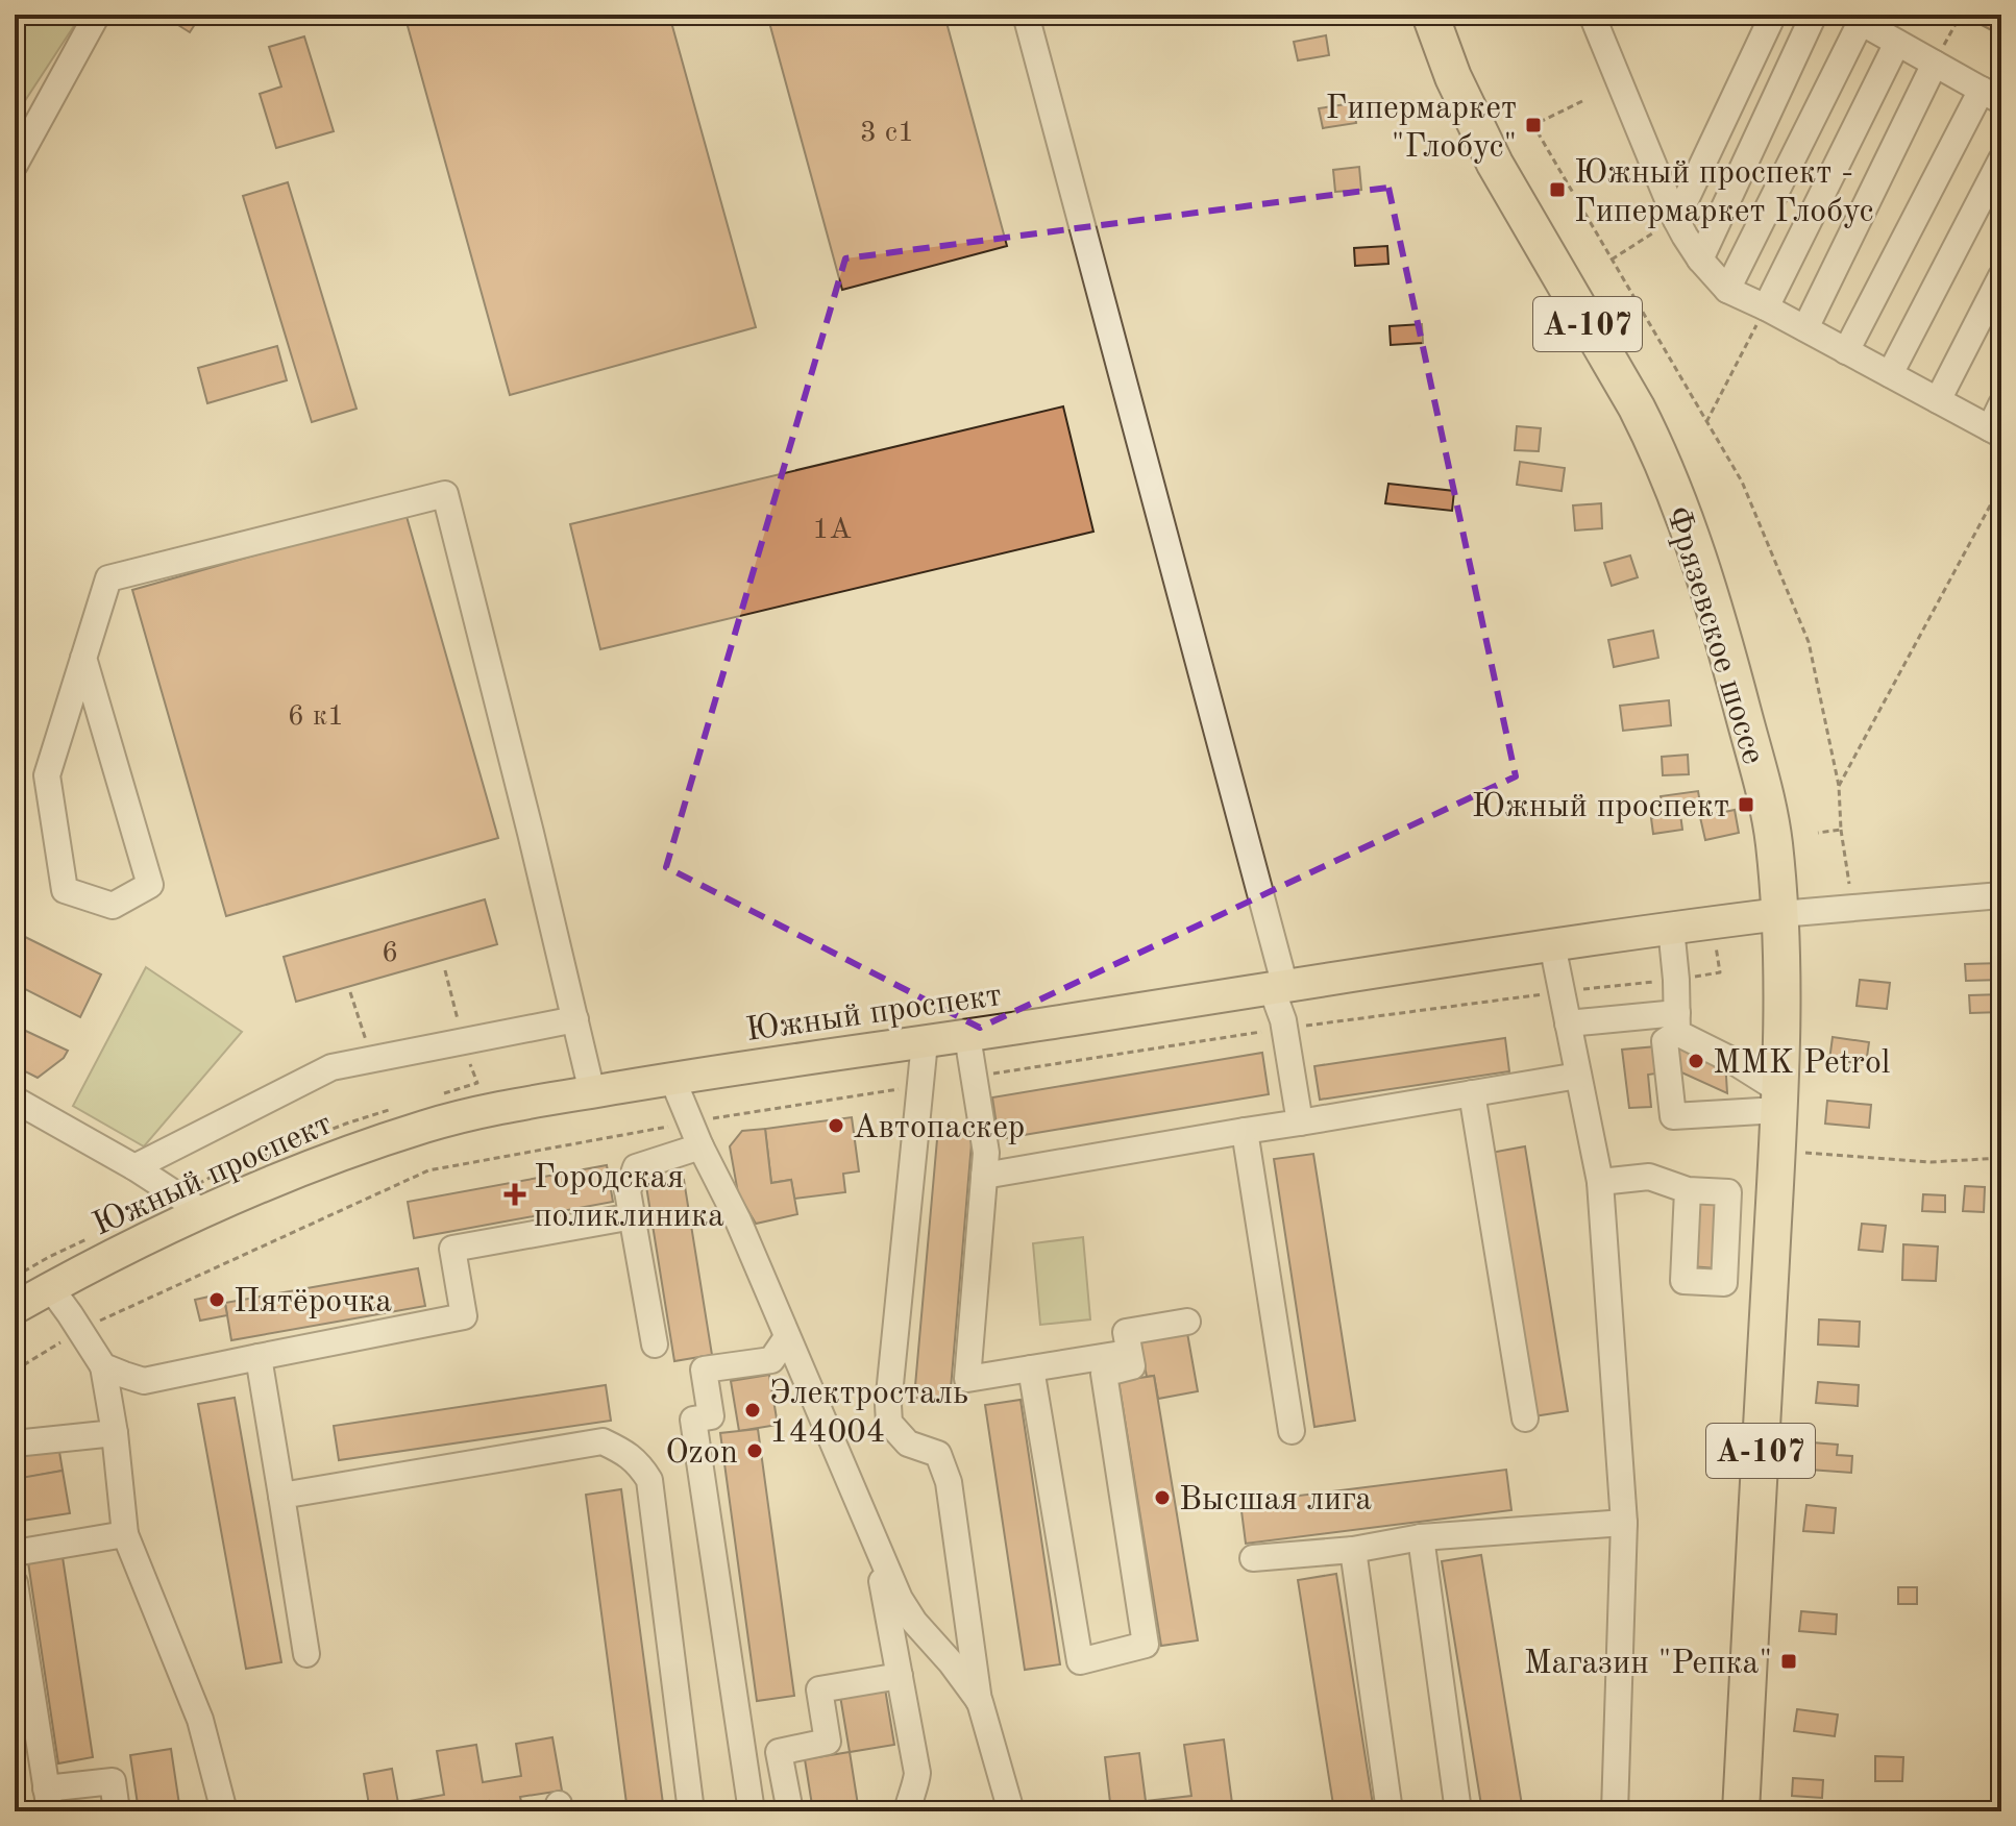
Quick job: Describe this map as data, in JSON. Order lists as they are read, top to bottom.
{
  "streets": {
    "highway": ["А-107", "Фрязевское шоссе"],
    "main road": ["Южный проспект"]
  },
  "crossings": [
    ["Фрязевское шоссе", "Южный проспект"]
  ],
  "places": {
    "transit": [
      "Гипермаркет \"Глобус\"",
      "Южный проспект - Гипермаркет Глобус",
      "Южный проспект",
      "Магазин \"Репка\""
    ],
    "other": [
      "MMK Petrol",
      "Автопаскер",
      "Пятёрочка",
      "Электросталь 144004",
      "Ozon",
      "Высшая лига"
    ],
    "health": ["Городская поликлиника"]
  },
  "house_numbers": [
    "3 с1",
    "1А",
    "6 к1",
    "6"
  ]
}
